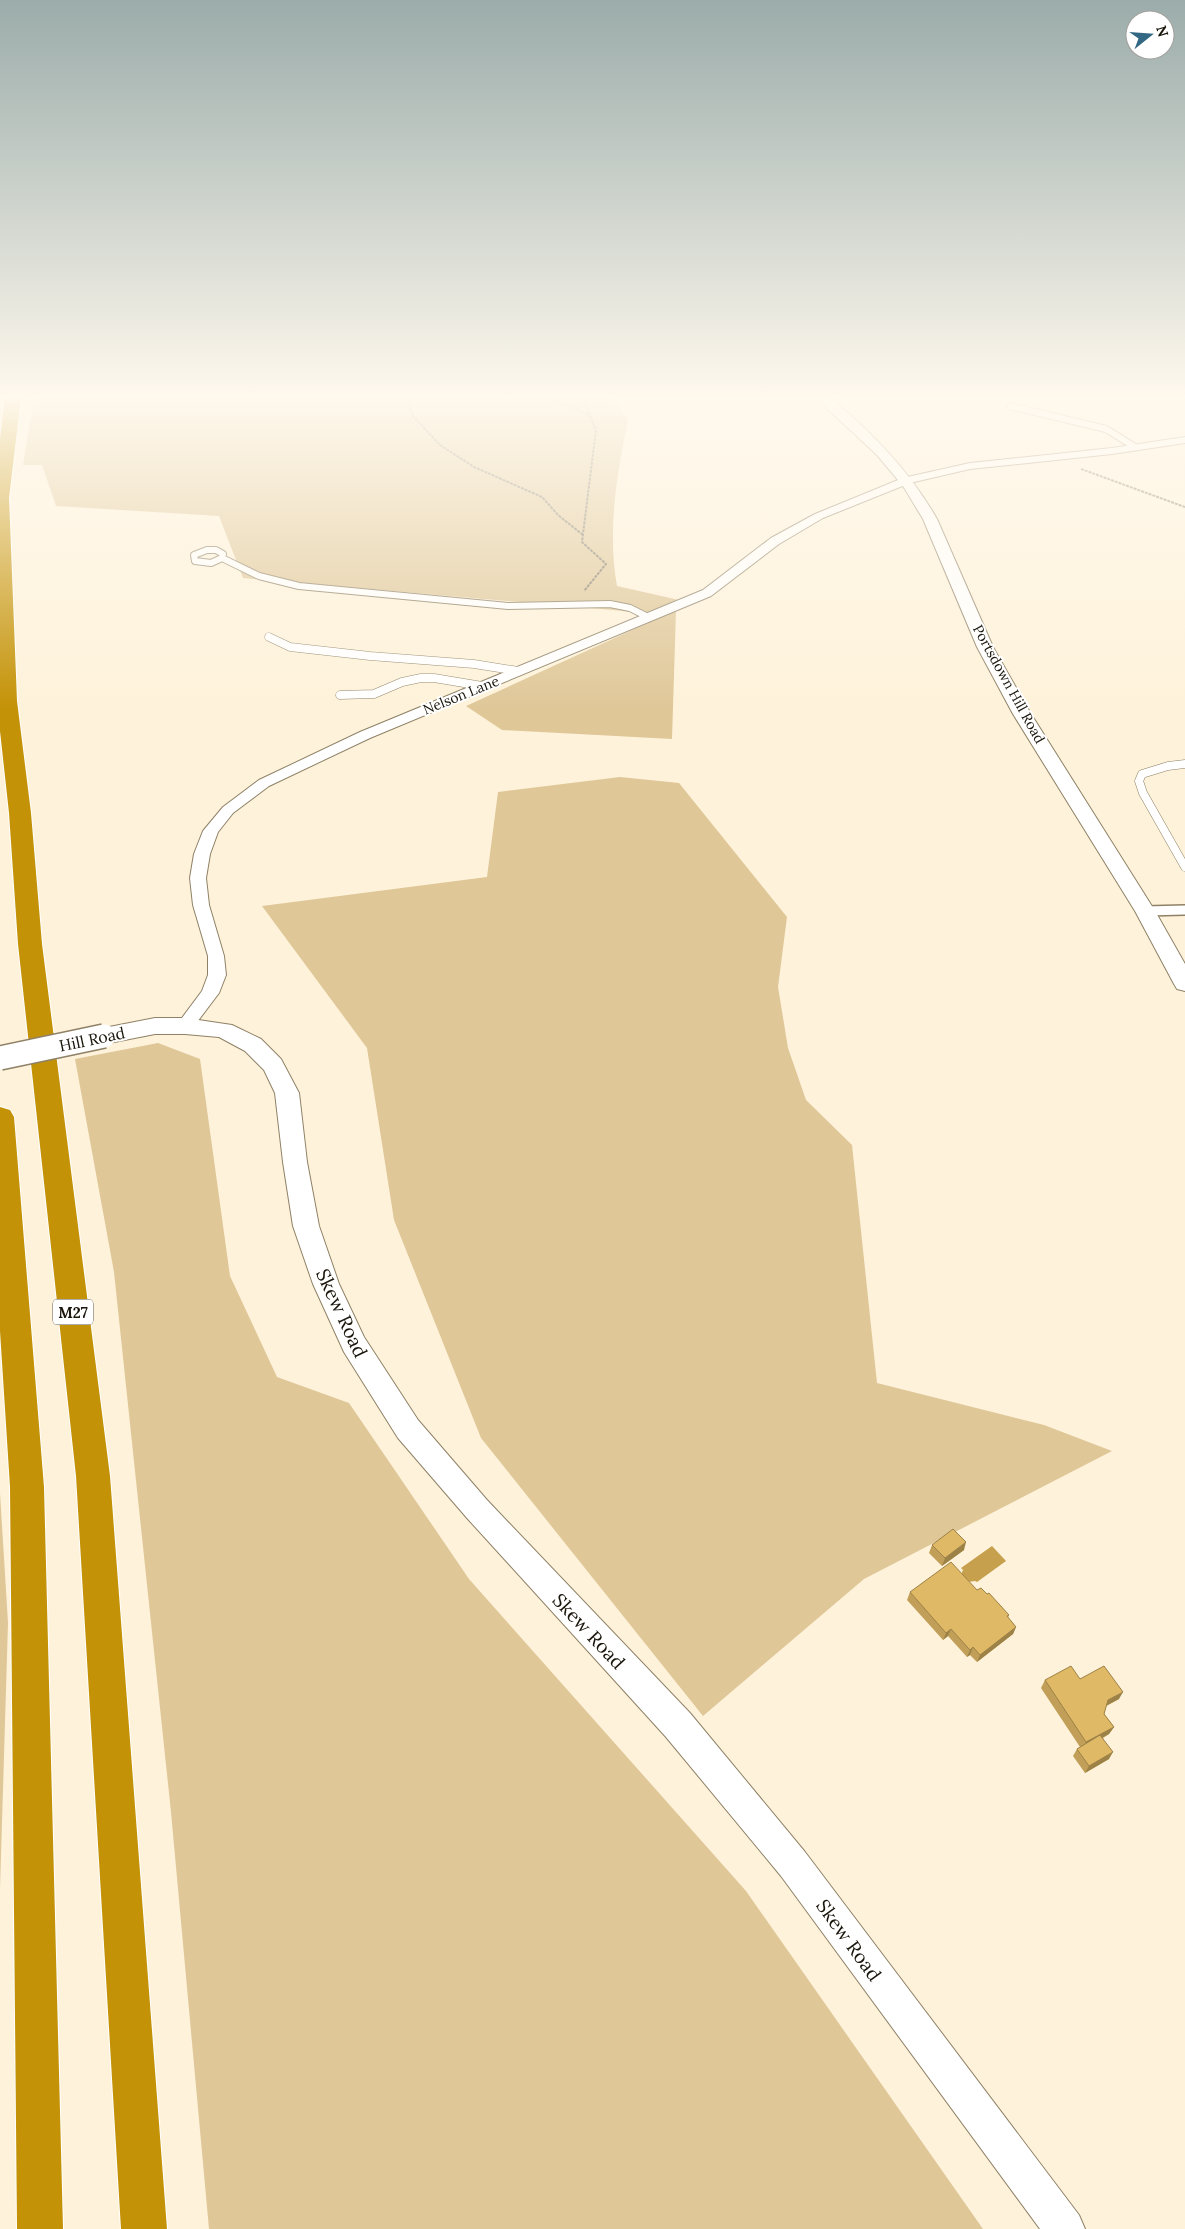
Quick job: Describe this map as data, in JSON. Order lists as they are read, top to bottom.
{
  "streets": {
    "highway": ["M27"],
    "street": [
      "Portsdown Hill Road",
      "Nelson Lane",
      "Hill Road",
      "Skew Road"
    ]
  },
  "crossings": [
    ["Nelson Lane", "Hill Road"],
    ["Nelson Lane", "Skew Road"],
    ["Hill Road", "Skew Road"]
  ],
  "north": "right"
}
